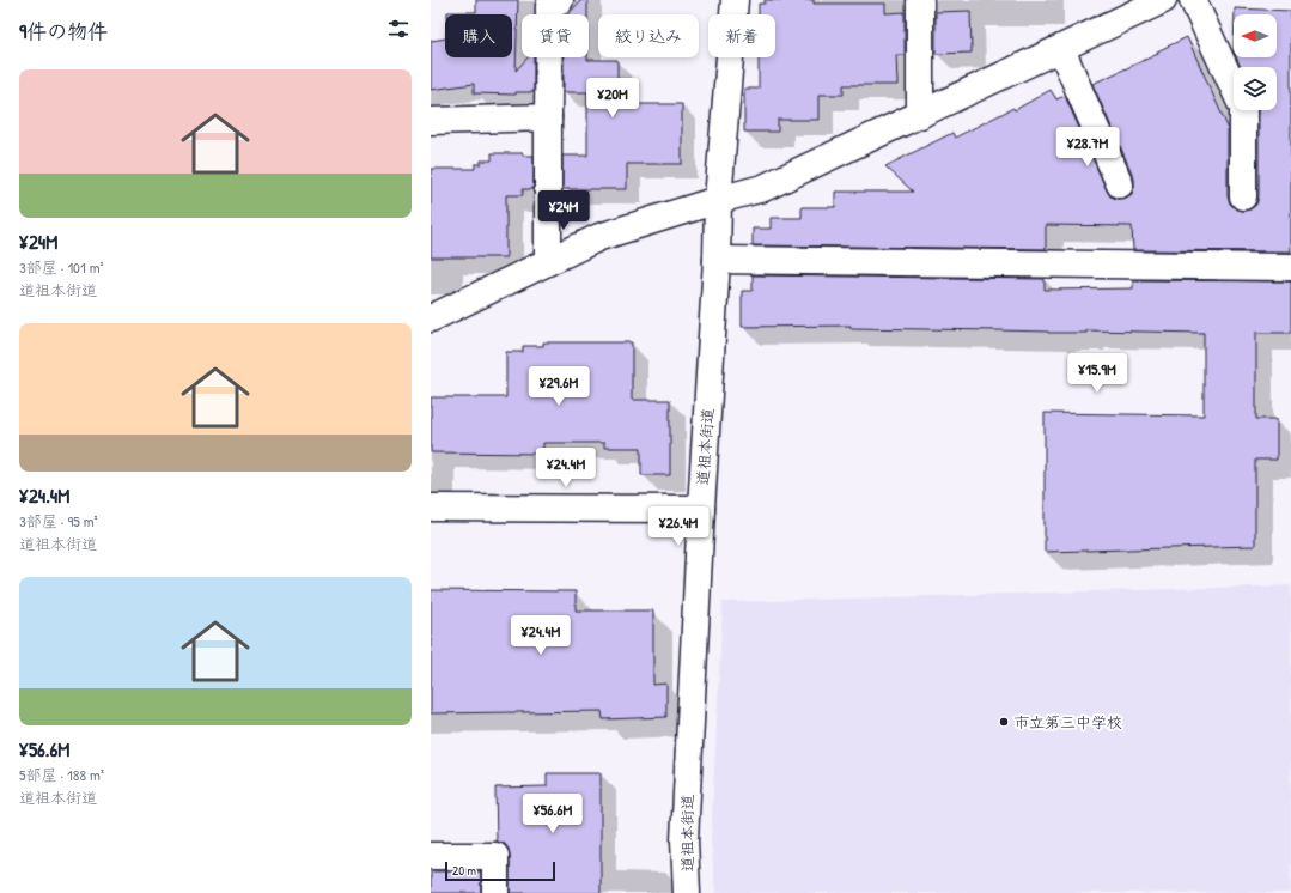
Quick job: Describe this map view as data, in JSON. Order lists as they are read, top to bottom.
{
  "streets": {
    "street": ["道祖本街道"]
  },
  "places": ["市立第三中学校"],
  "scale_bar": "20 m",
  "north": "left",
  "page": {
    "heading": "9件の物件",
    "chip": [
      "購入",
      "賃貸",
      "絞り込み",
      "新着"
    ],
    "list": [
      {
        "name": "¥24M",
        "note": "3部屋 · 101 m² · 道祖本街道"
      },
      {
        "name": "¥24.4M",
        "note": "3部屋 · 95 m² · 道祖本街道"
      },
      {
        "name": "¥56.6M",
        "note": "5部屋 · 188 m² · 道祖本街道"
      }
    ],
    "price": [
      "¥20M",
      "¥28.7M",
      "¥24M",
      "¥15.9M",
      "¥29.6M",
      "¥24.4M",
      "¥26.4M",
      "¥24.4M",
      "¥56.6M"
    ],
    "scale": "20 m"
  }
}
